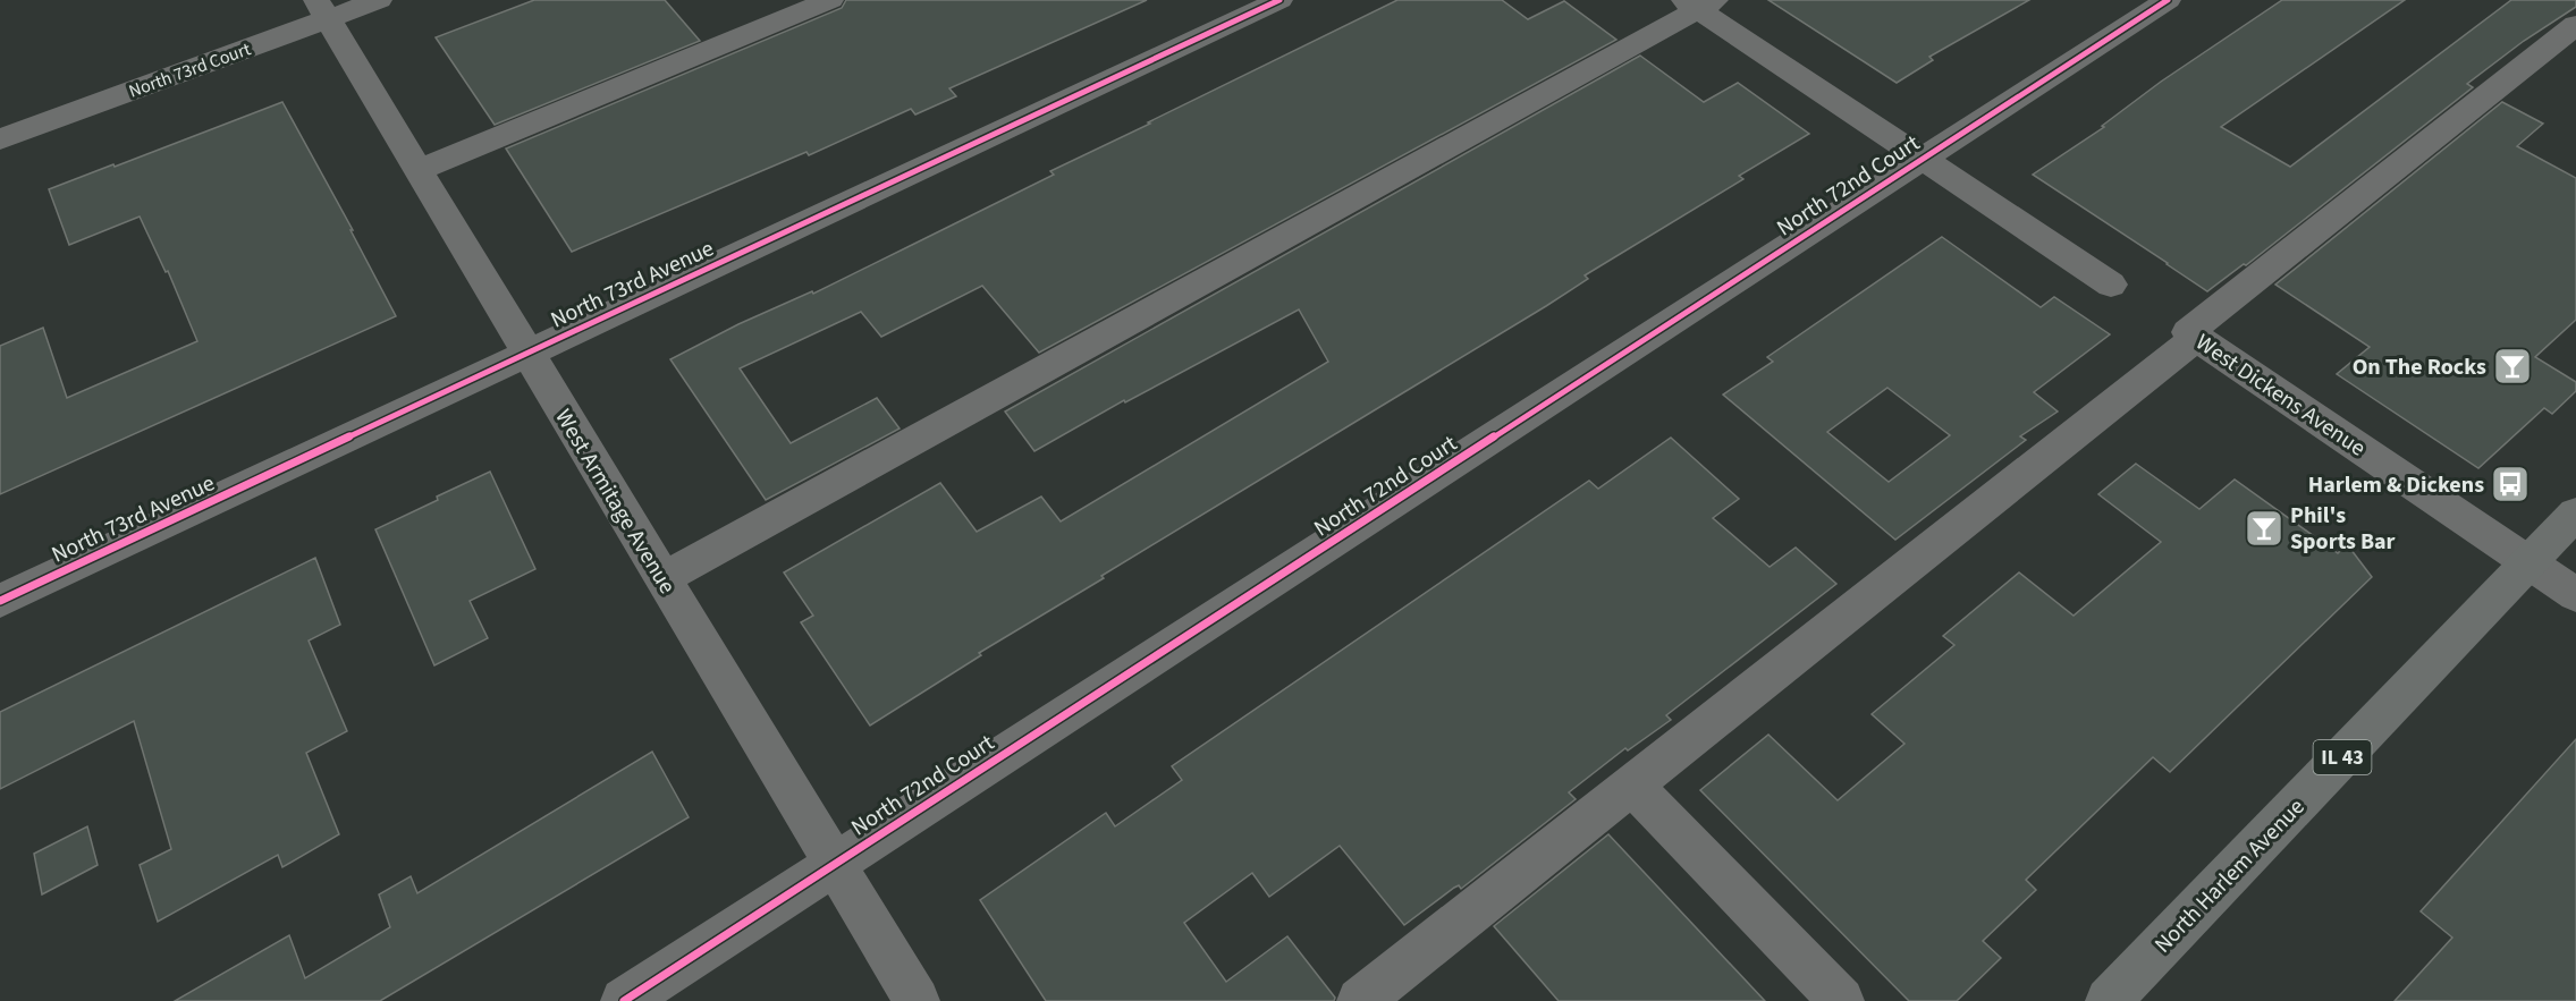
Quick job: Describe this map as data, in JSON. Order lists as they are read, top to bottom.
{
  "streets": {
    "main road": ["IL 43", "North Harlem Avenue"],
    "street": [
      "North 73rd Court",
      "North 72nd Court",
      "North 73rd Avenue",
      "West Dickens Avenue",
      "West Armitage Avenue"
    ]
  },
  "crossings": [
    ["North 73rd Court", "West Armitage Avenue"],
    ["North 72nd Court", "West Armitage Avenue"],
    ["North 73rd Avenue", "West Armitage Avenue"],
    ["West Dickens Avenue", "North Harlem Avenue"]
  ],
  "places": {
    "bar": ["On The Rocks", "Phil's Sports Bar"],
    "bus stop": ["Harlem & Dickens"]
  }
}
